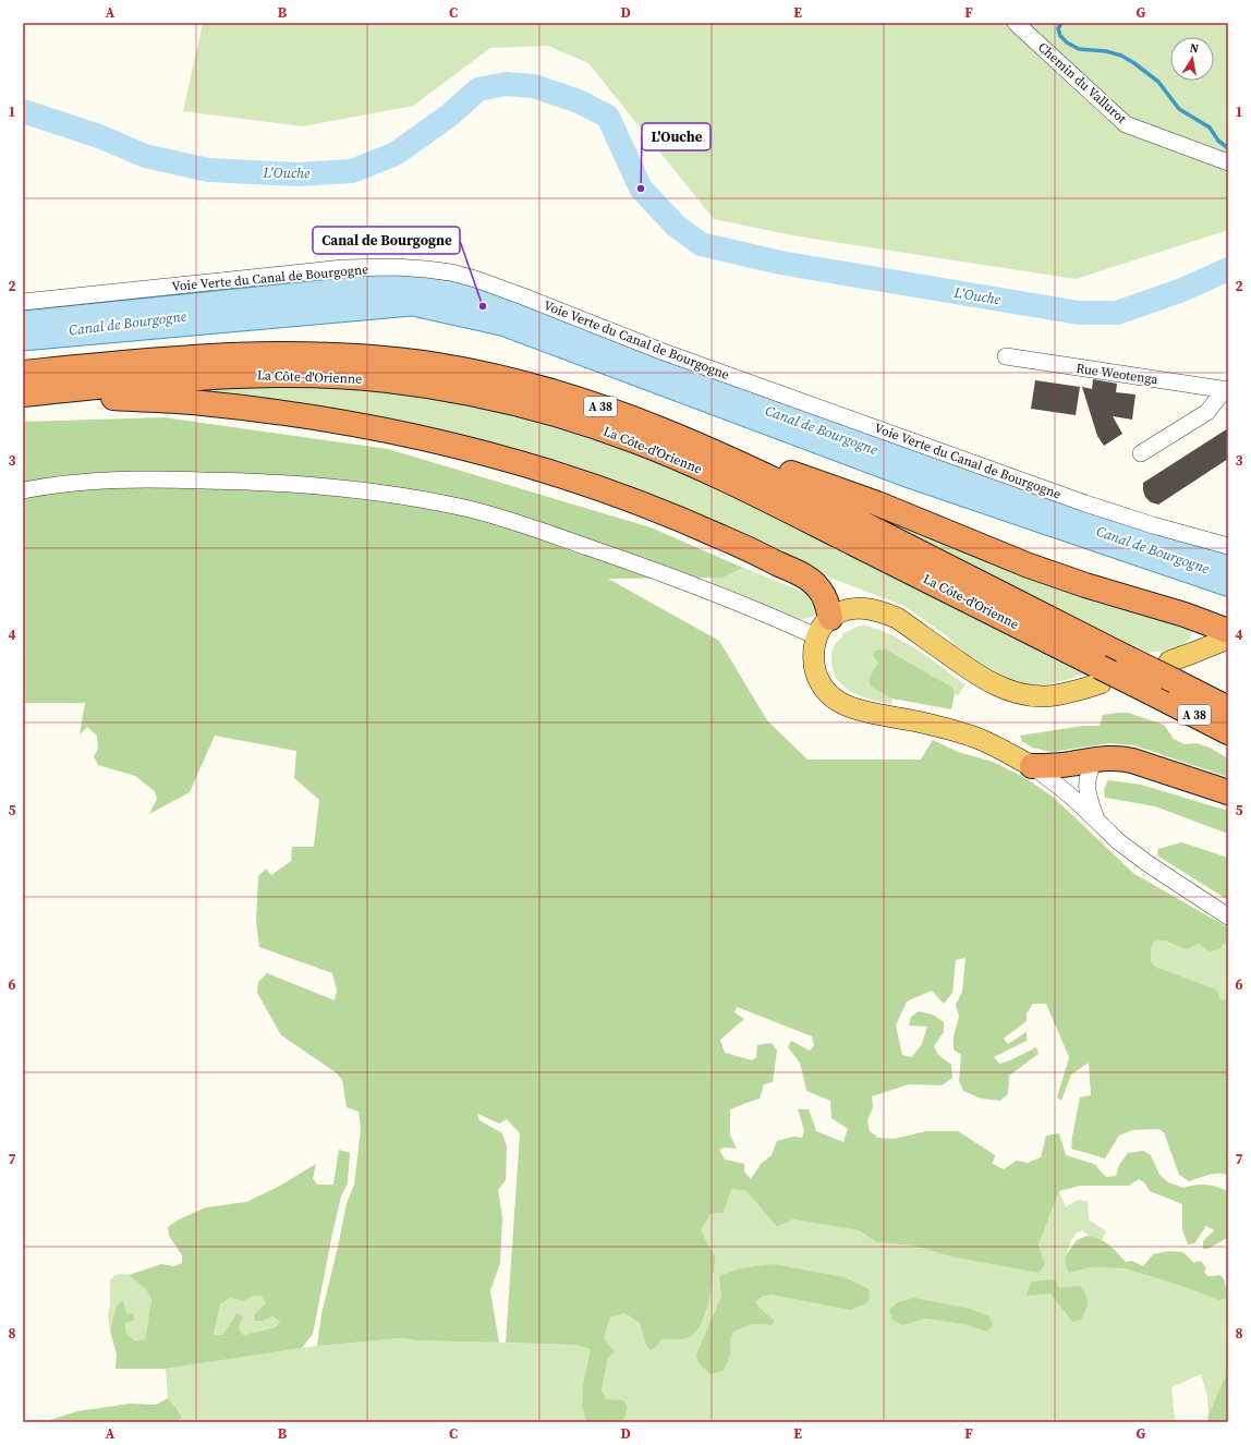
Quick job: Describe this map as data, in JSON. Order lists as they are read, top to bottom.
{
  "streets": {
    "highway": ["La Côte-d'Orienne", "A 38"],
    "street": ["Chemin du Vallurot", "Voie Verte du Canal de Bourgogne", "Rue Weotenga"]
  },
  "water": ["L'Ouche", "Canal de Bourgogne"],
  "places": ["L'Ouche", "Canal de Bourgogne"],
  "north": "top",
  "grid": {
    "columns": [
      "A",
      "B",
      "C",
      "D",
      "E",
      "F",
      "G"
    ],
    "rows": [
      "1",
      "2",
      "3",
      "4",
      "5",
      "6",
      "7",
      "8"
    ]
  }
}
